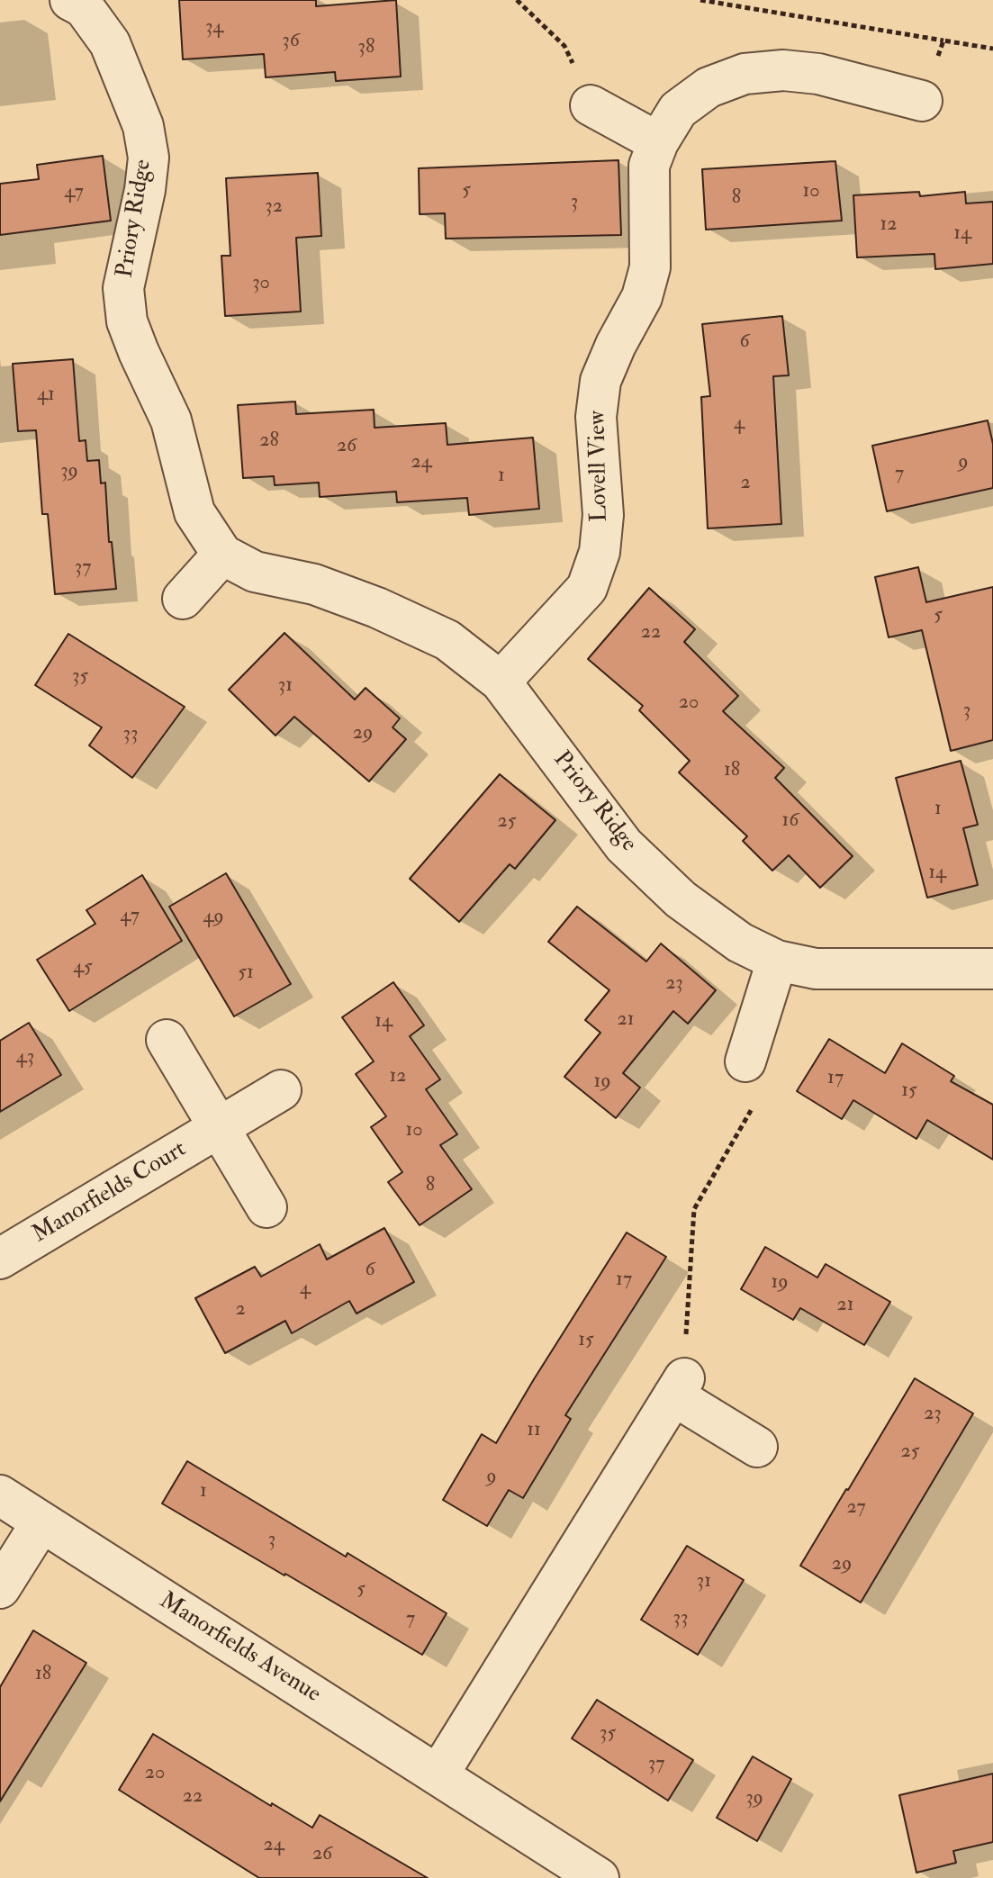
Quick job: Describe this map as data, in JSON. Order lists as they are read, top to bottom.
{
  "streets": {
    "street": [
      "Priory Ridge",
      "Lovell View",
      "Manorfields Court",
      "Manorfields Avenue"
    ]
  },
  "crossings": [
    ["Priory Ridge", "Lovell View"]
  ],
  "house_numbers": [
    "34",
    "36",
    "38",
    "5",
    "10",
    "47",
    "8",
    "3",
    "32",
    "12",
    "14",
    "30",
    "6",
    "41",
    "4",
    "28",
    "26",
    "24",
    "9",
    "39",
    "7",
    "1",
    "2",
    "37",
    "5",
    "22",
    "35",
    "31",
    "20",
    "3",
    "29",
    "33",
    "18",
    "1",
    "16",
    "25",
    "14",
    "47",
    "49",
    "45",
    "51",
    "23",
    "21",
    "14",
    "43",
    "12",
    "17",
    "19",
    "15",
    "10",
    "8",
    "6",
    "17",
    "19",
    "4",
    "21",
    "2",
    "15",
    "23",
    "11",
    "25",
    "9",
    "1",
    "27",
    "3",
    "29",
    "31",
    "5",
    "33",
    "7",
    "18",
    "35",
    "37",
    "20",
    "22",
    "39",
    "24",
    "26"
  ]
}
